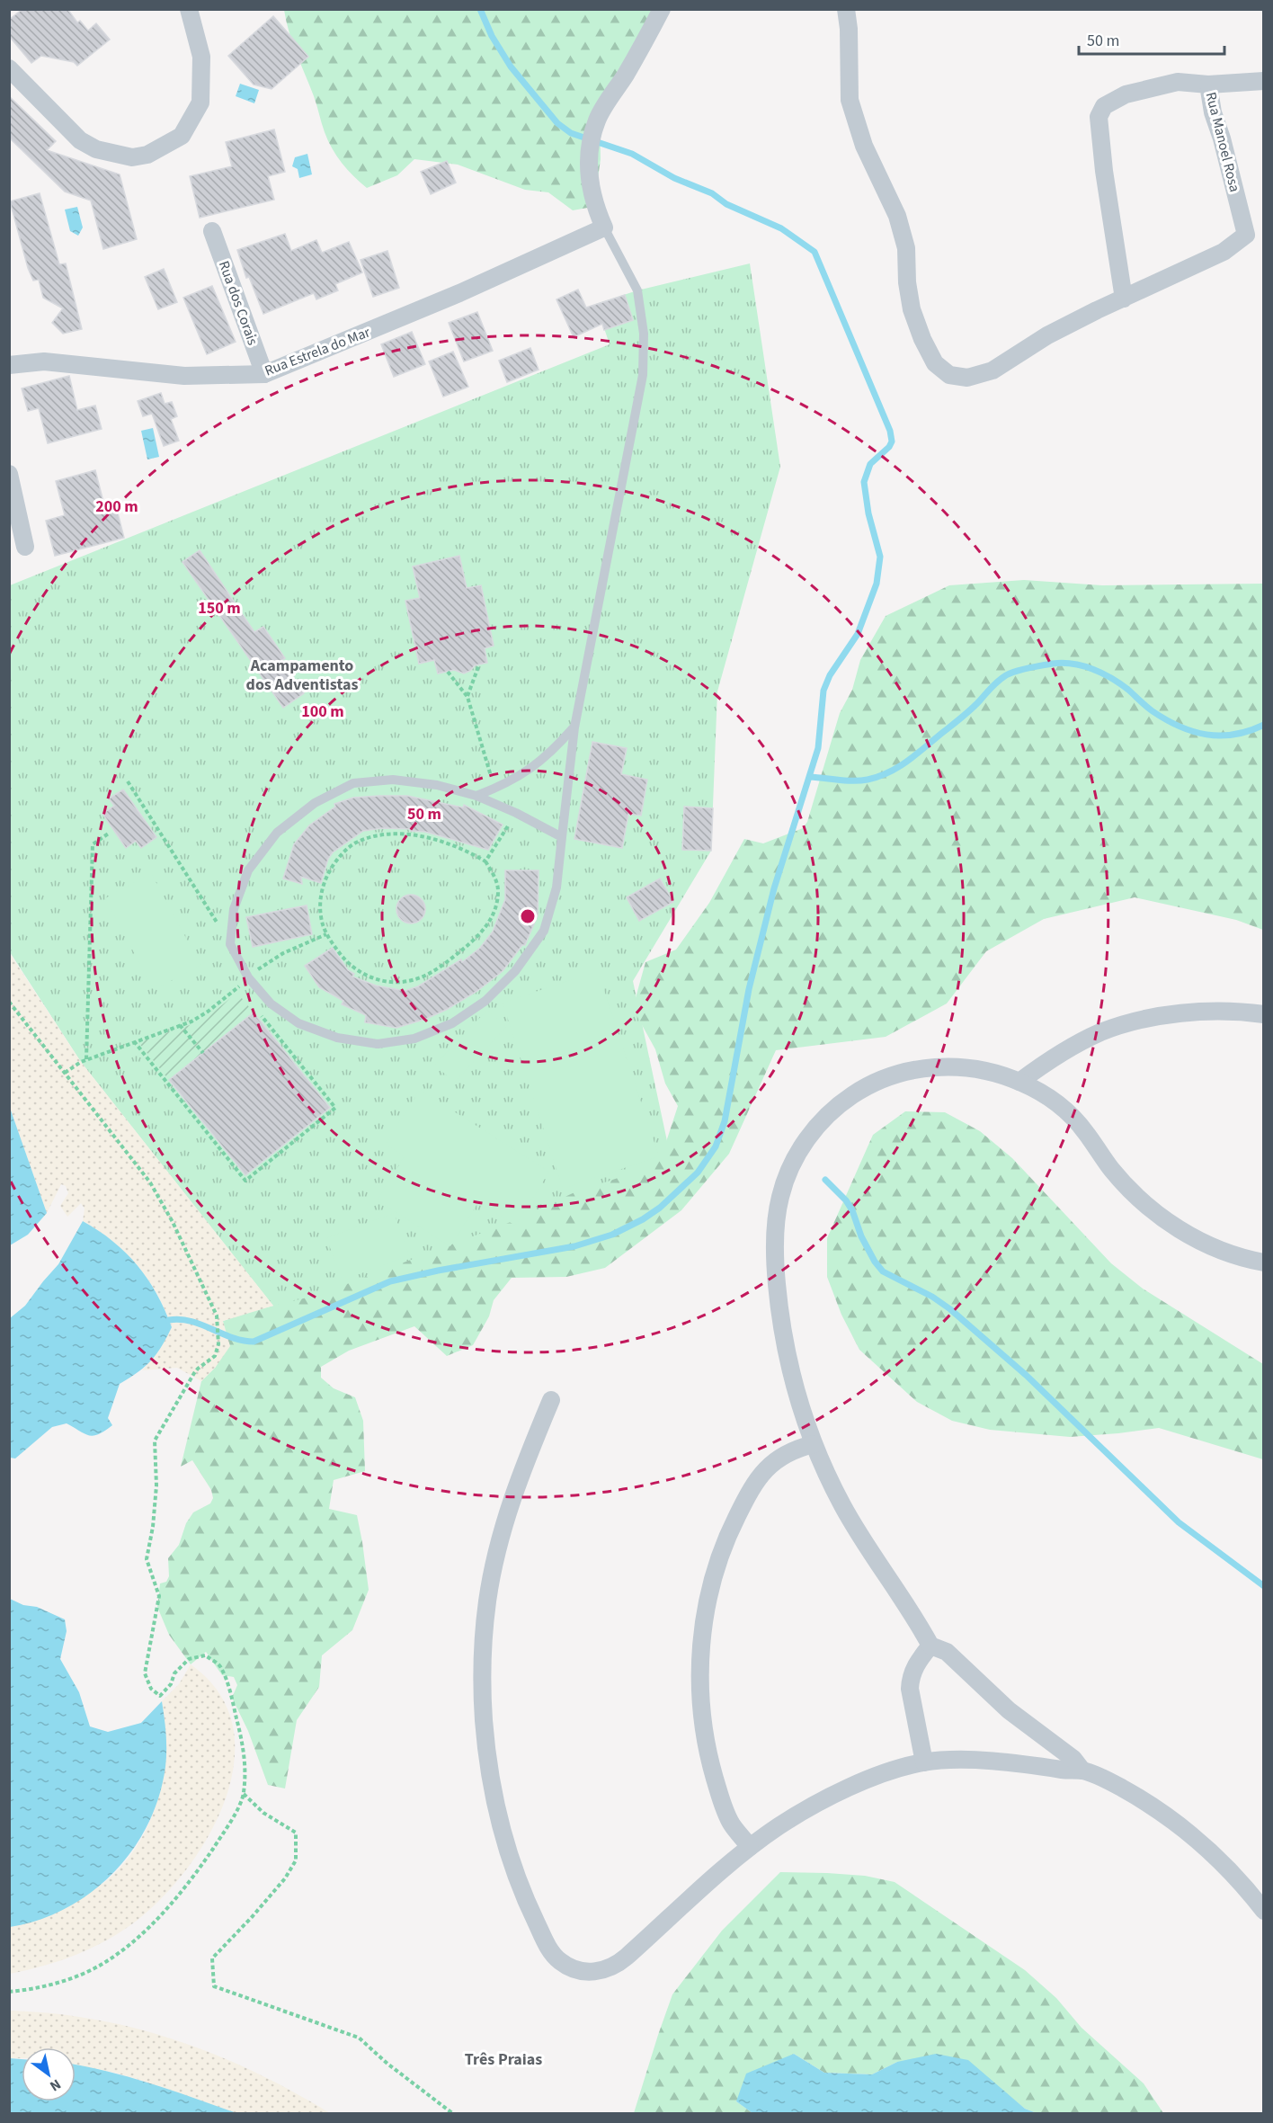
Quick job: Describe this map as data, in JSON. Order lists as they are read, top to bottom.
{
  "streets": {
    "street": ["Rua Manoel Rosa", "Rua dos Corais", "Rua Estrela do Mar"]
  },
  "crossings": [
    ["Rua dos Corais", "Rua Estrela do Mar"]
  ],
  "districts": ["Acampamento dos Adventistas", "Três Praias"],
  "scale_bar": "50 m",
  "north": "bottom right",
  "rings": [
    "200 m",
    "150 m",
    "100 m",
    "50 m"
  ]
}
